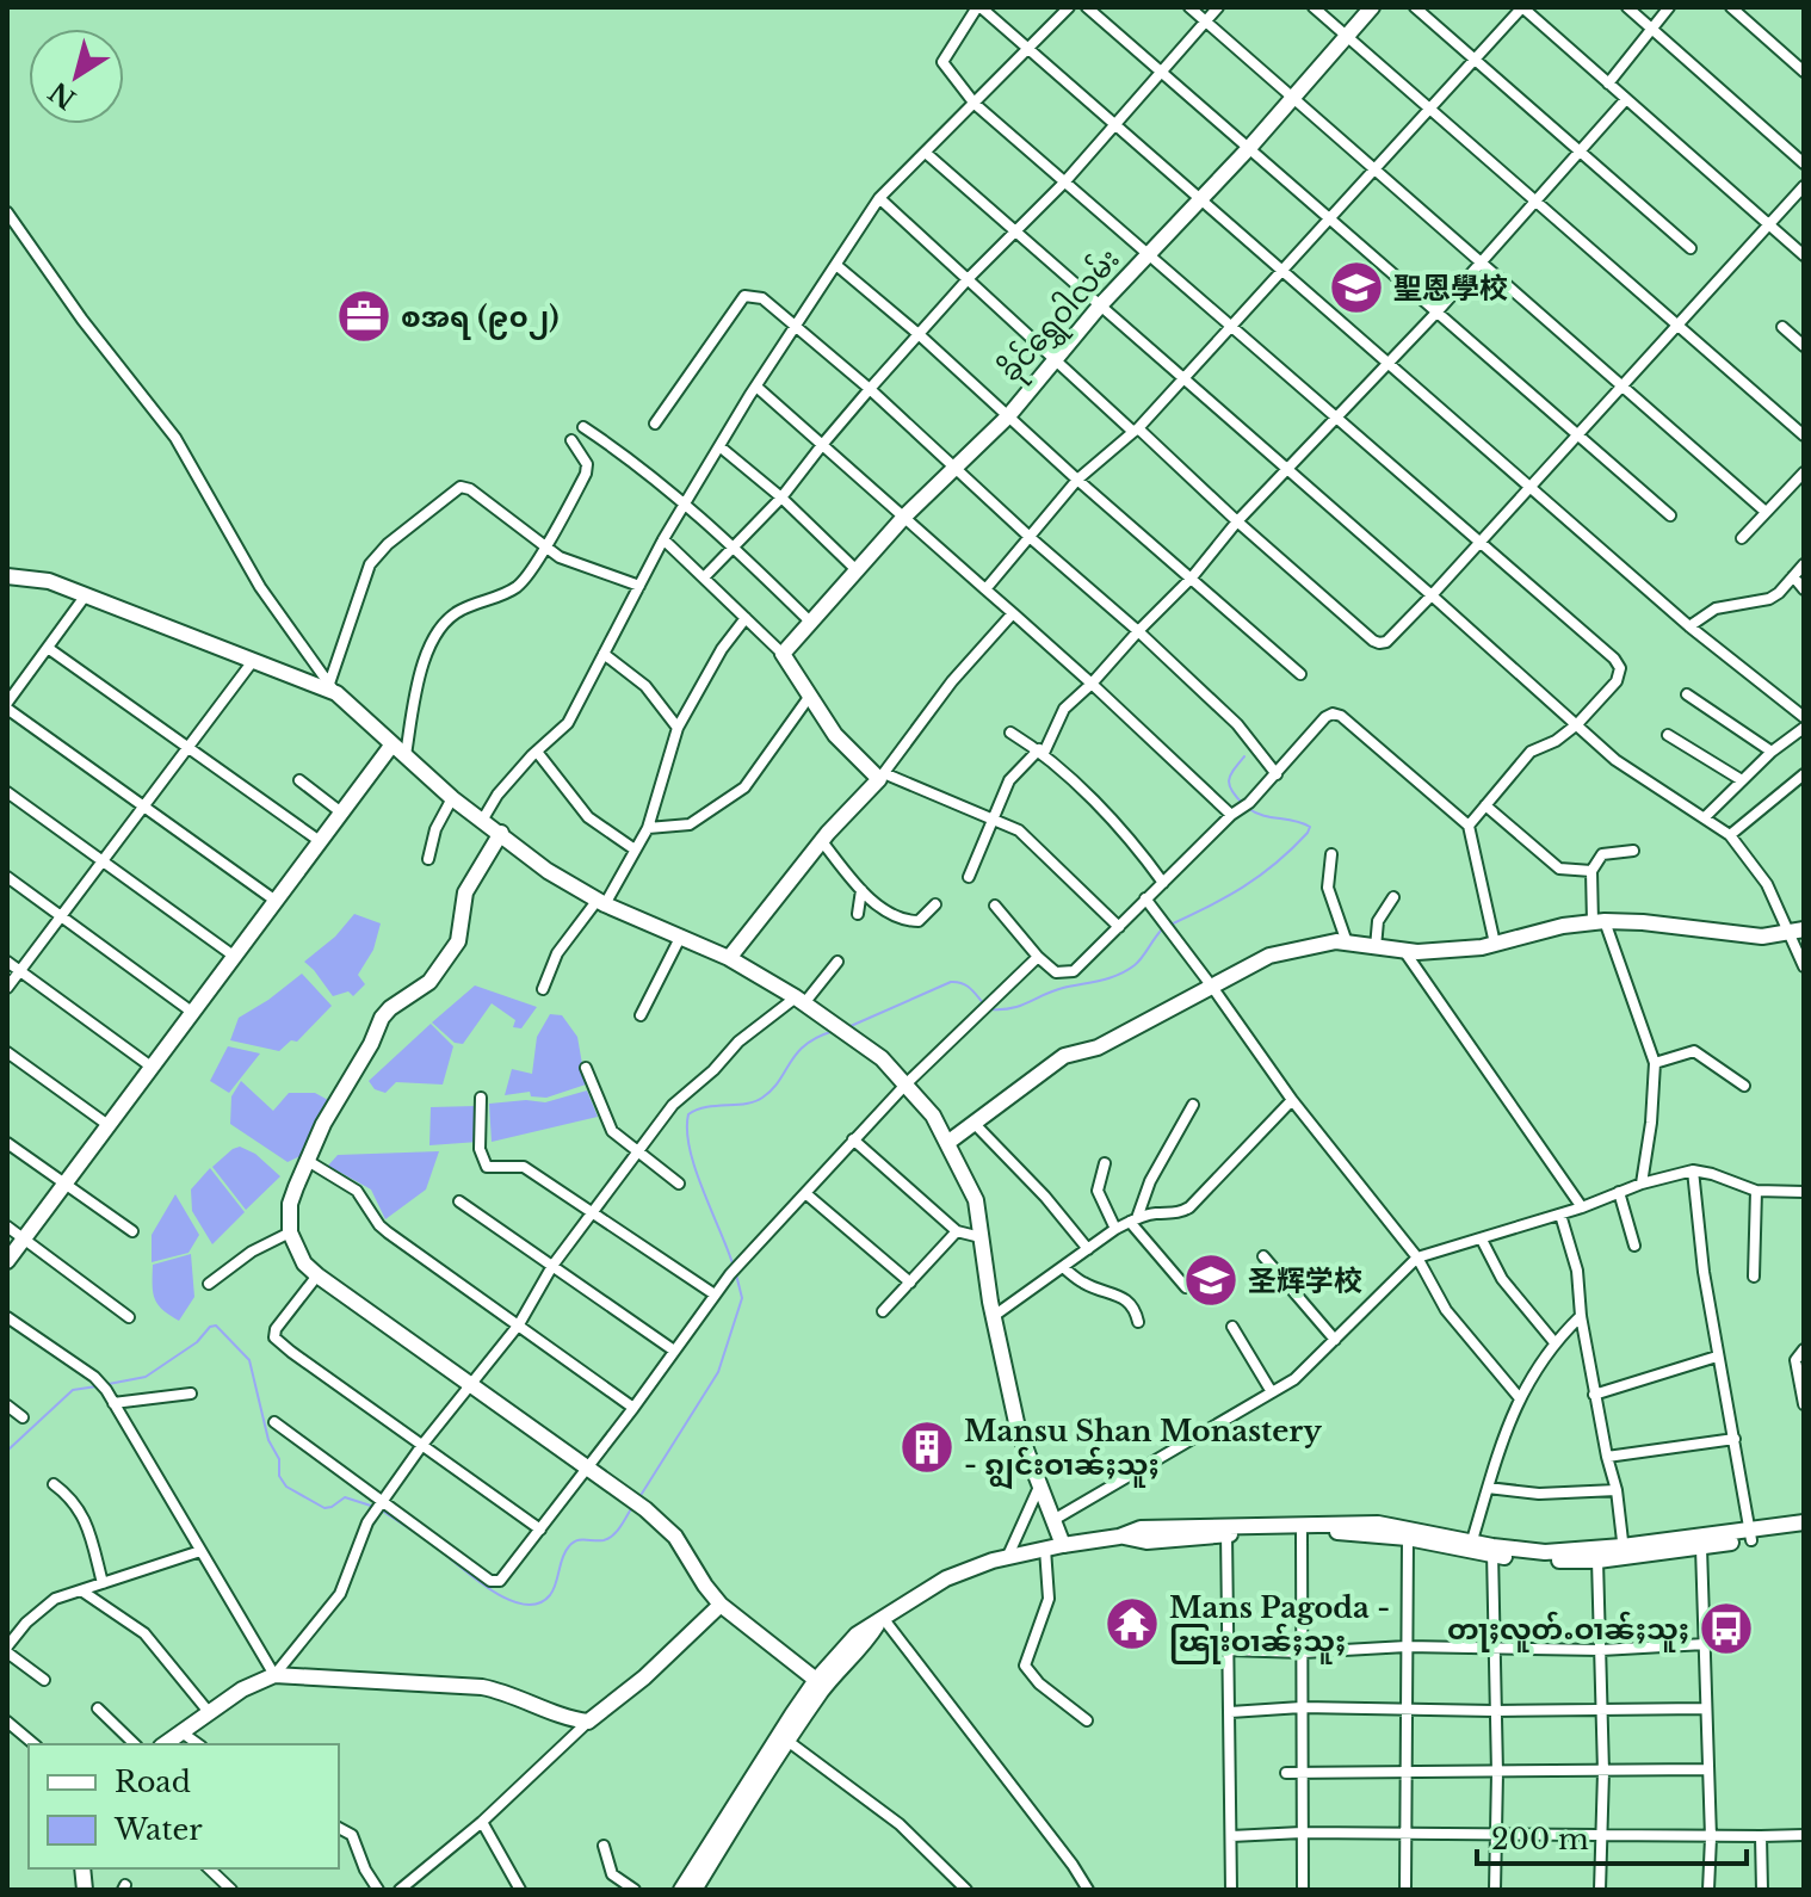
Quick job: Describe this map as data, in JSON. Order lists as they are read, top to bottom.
{
  "streets": {
    "street": ["ခိုင်ရွှေဝါလမ်း"]
  },
  "places": {
    "school or university": ["聖恩學校", "圣辉学校"],
    "office": ["စအရ (၉၀၂)"],
    "building": ["Mansu Shan Monastery - ၵျွင်းဝၢၼ်ႈသူႈ"],
    "temple": ["Mans Pagoda - ၽြႃးဝၢၼ်ႈသူႈ"],
    "bus stop": ["တႃႈလူတ်ႉဝၢၼ်ႈသူႈ"]
  },
  "legend": ["Road", "Water"],
  "scale_bar": "200 m",
  "north": "bottom left"
}
